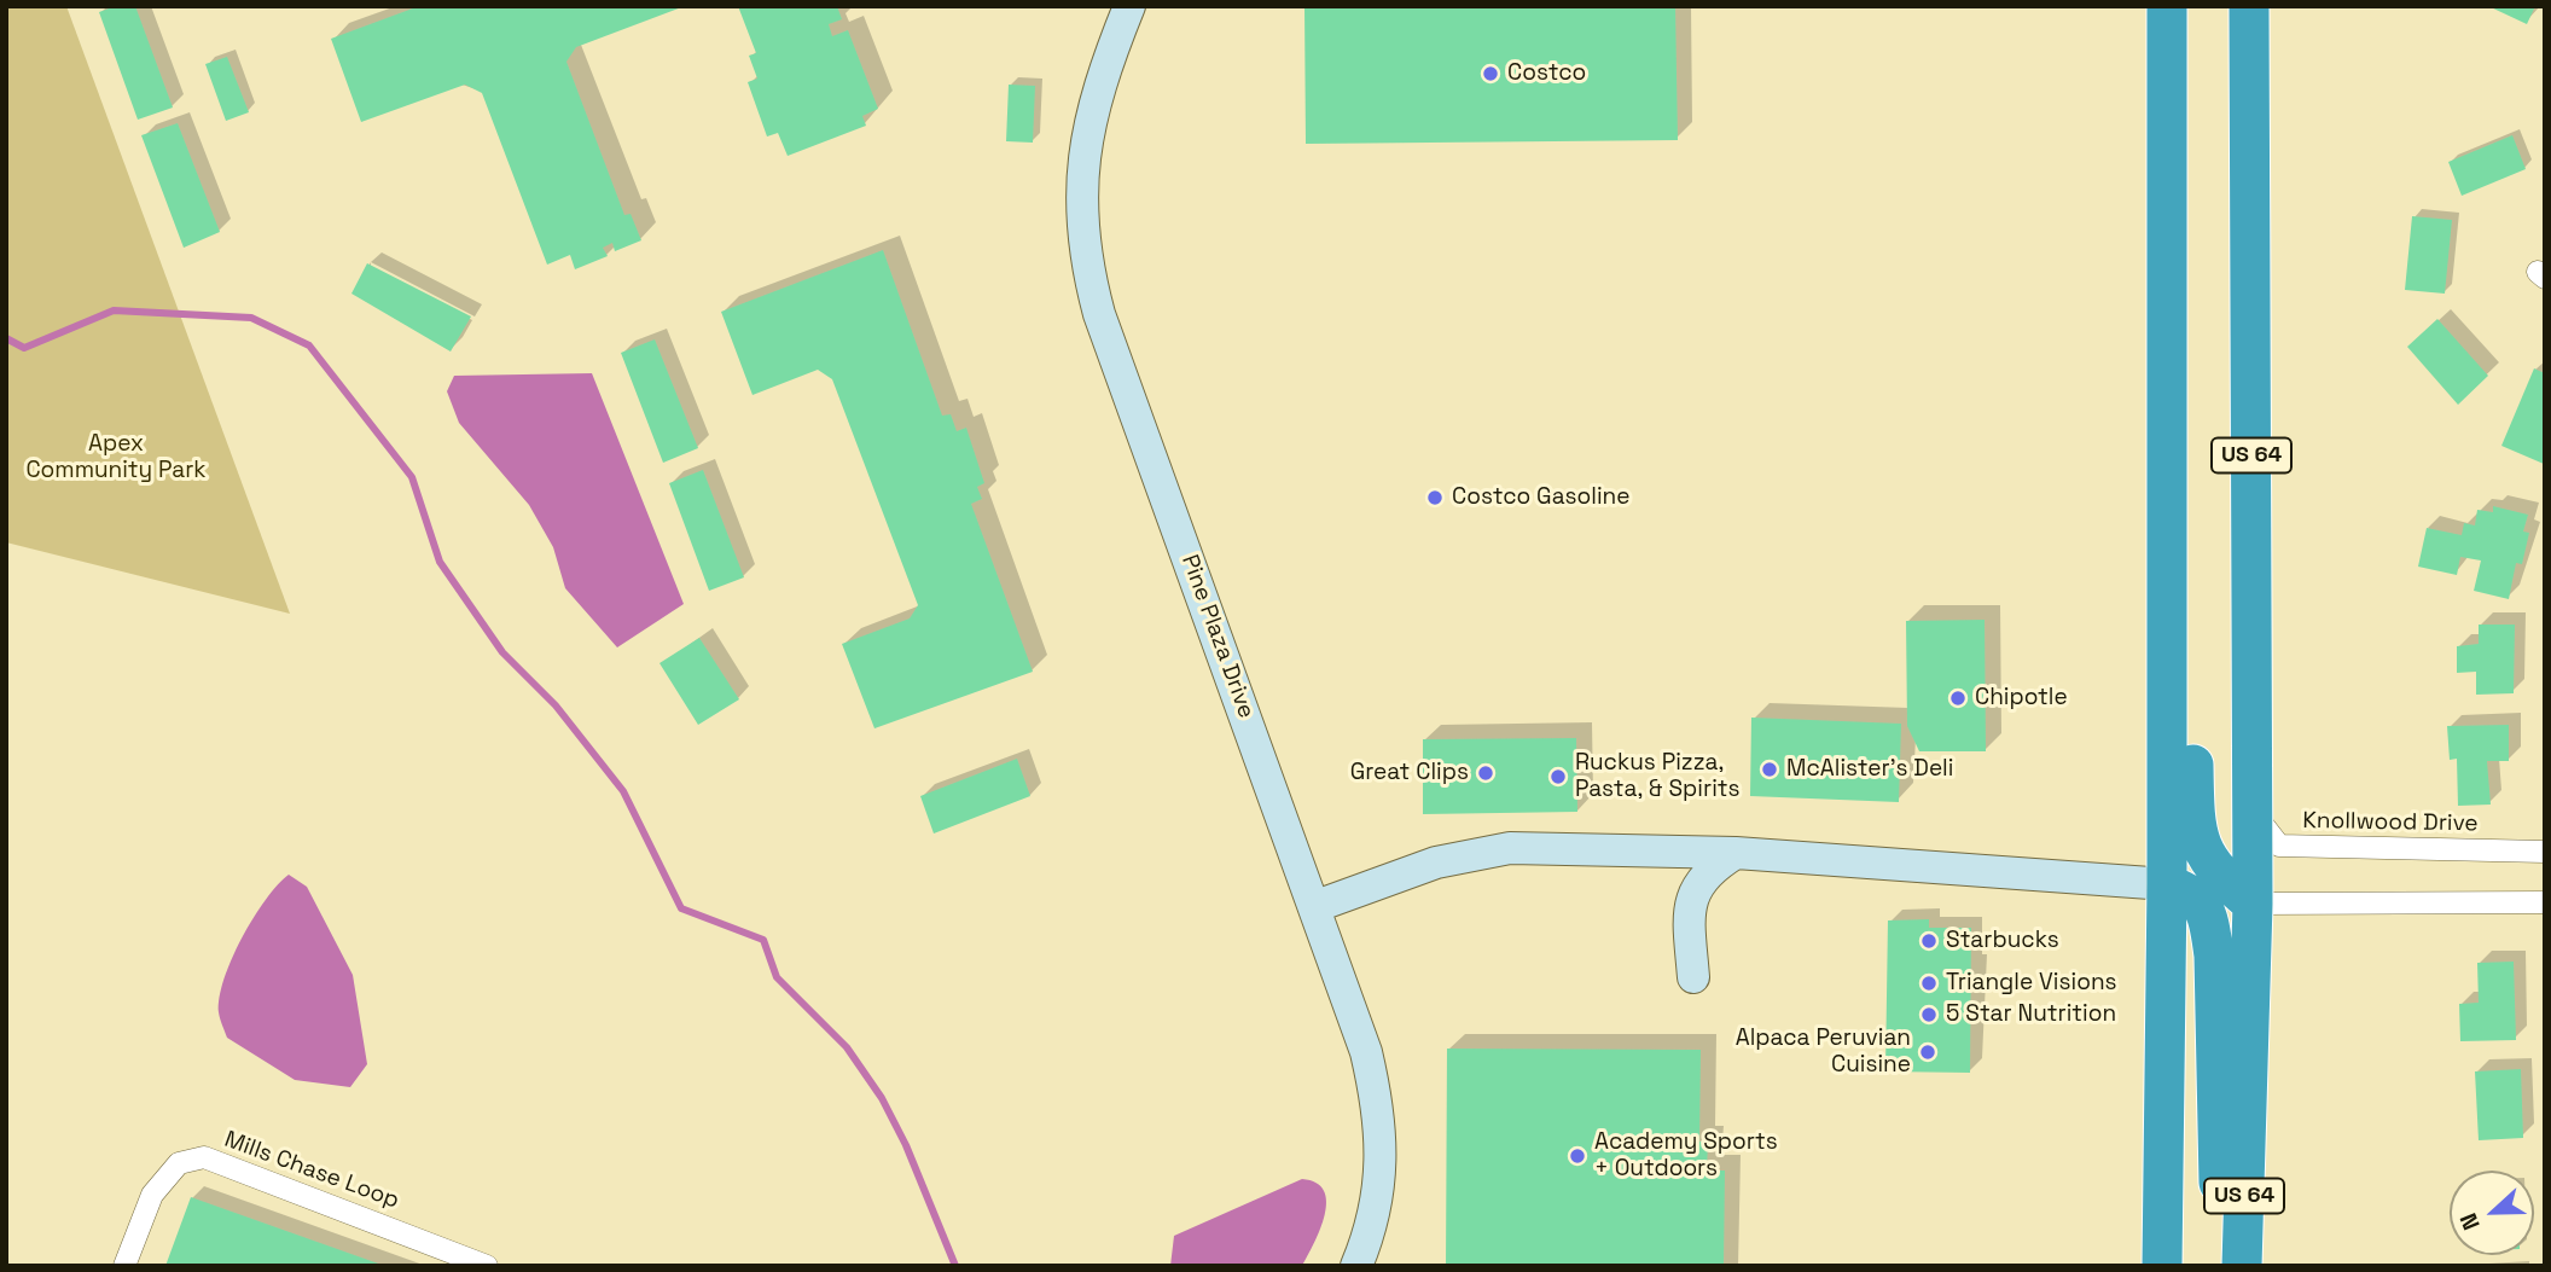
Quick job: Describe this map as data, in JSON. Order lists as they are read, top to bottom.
{
  "streets": {
    "highway": ["US 64"],
    "street": ["Pine Plaza Drive", "Knollwood Drive", "Mills Chase Loop"]
  },
  "crossings": [
    ["US 64", "Knollwood Drive"]
  ],
  "parks": ["Apex Community Park"],
  "places": [
    "Costco",
    "Costco Gasoline",
    "Chipotle",
    "McAlister's Deli",
    "Great Clips",
    "Ruckus Pizza, Pasta, & Spirits",
    "Starbucks",
    "Triangle Visions",
    "5 Star Nutrition",
    "Alpaca Peruvian Cuisine",
    "Academy Sports + Outdoors"
  ],
  "north": "left"
}
